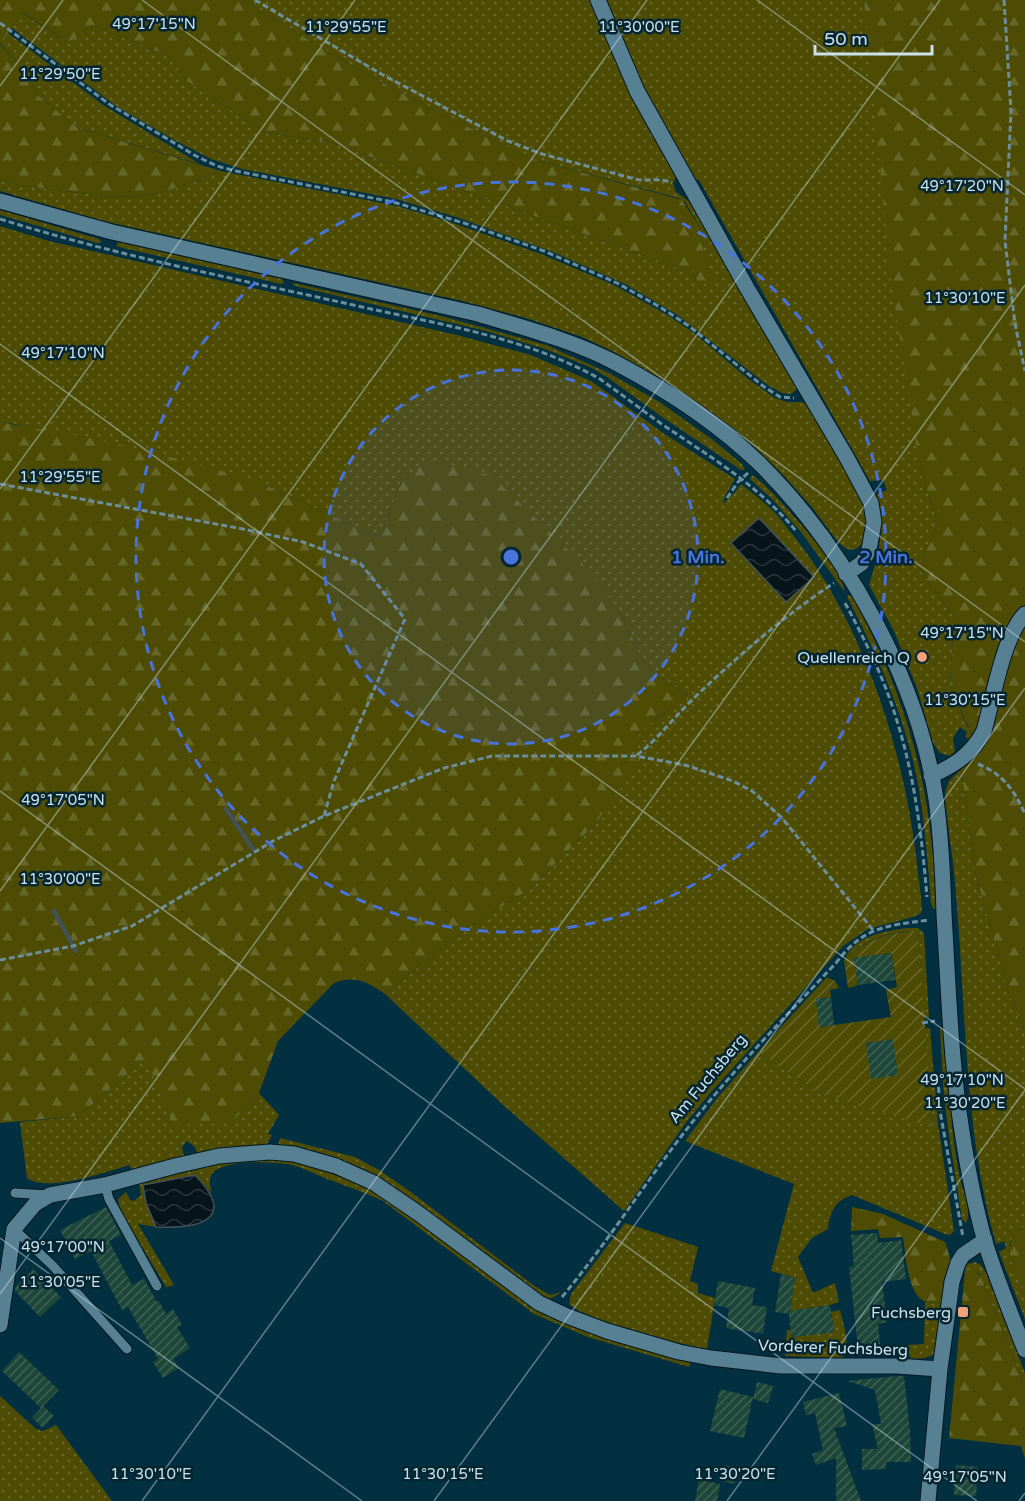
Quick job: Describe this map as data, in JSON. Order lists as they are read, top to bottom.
{
  "streets": {
    "street": ["Vorderer Fuchsberg"],
    "path": ["Am Fuchsberg"]
  },
  "crossings": [
    ["Am Fuchsberg", "Vorderer Fuchsberg"]
  ],
  "places": {
    "other": ["Quellenreich Q"],
    "transit": ["Fuchsberg"]
  },
  "scale_bar": "50 m",
  "coordinates": [
    "49°17'15\"N",
    "11°29'55\"E",
    "11°30'00\"E",
    "11°29'50\"E",
    "49°17'20\"N",
    "11°30'10\"E",
    "49°17'10\"N",
    "11°30'15\"E",
    "49°17'05\"N",
    "11°30'20\"E",
    "49°17'00\"N",
    "11°30'05\"E"
  ],
  "rings": ["1 Min.", "2 Min."]
}
